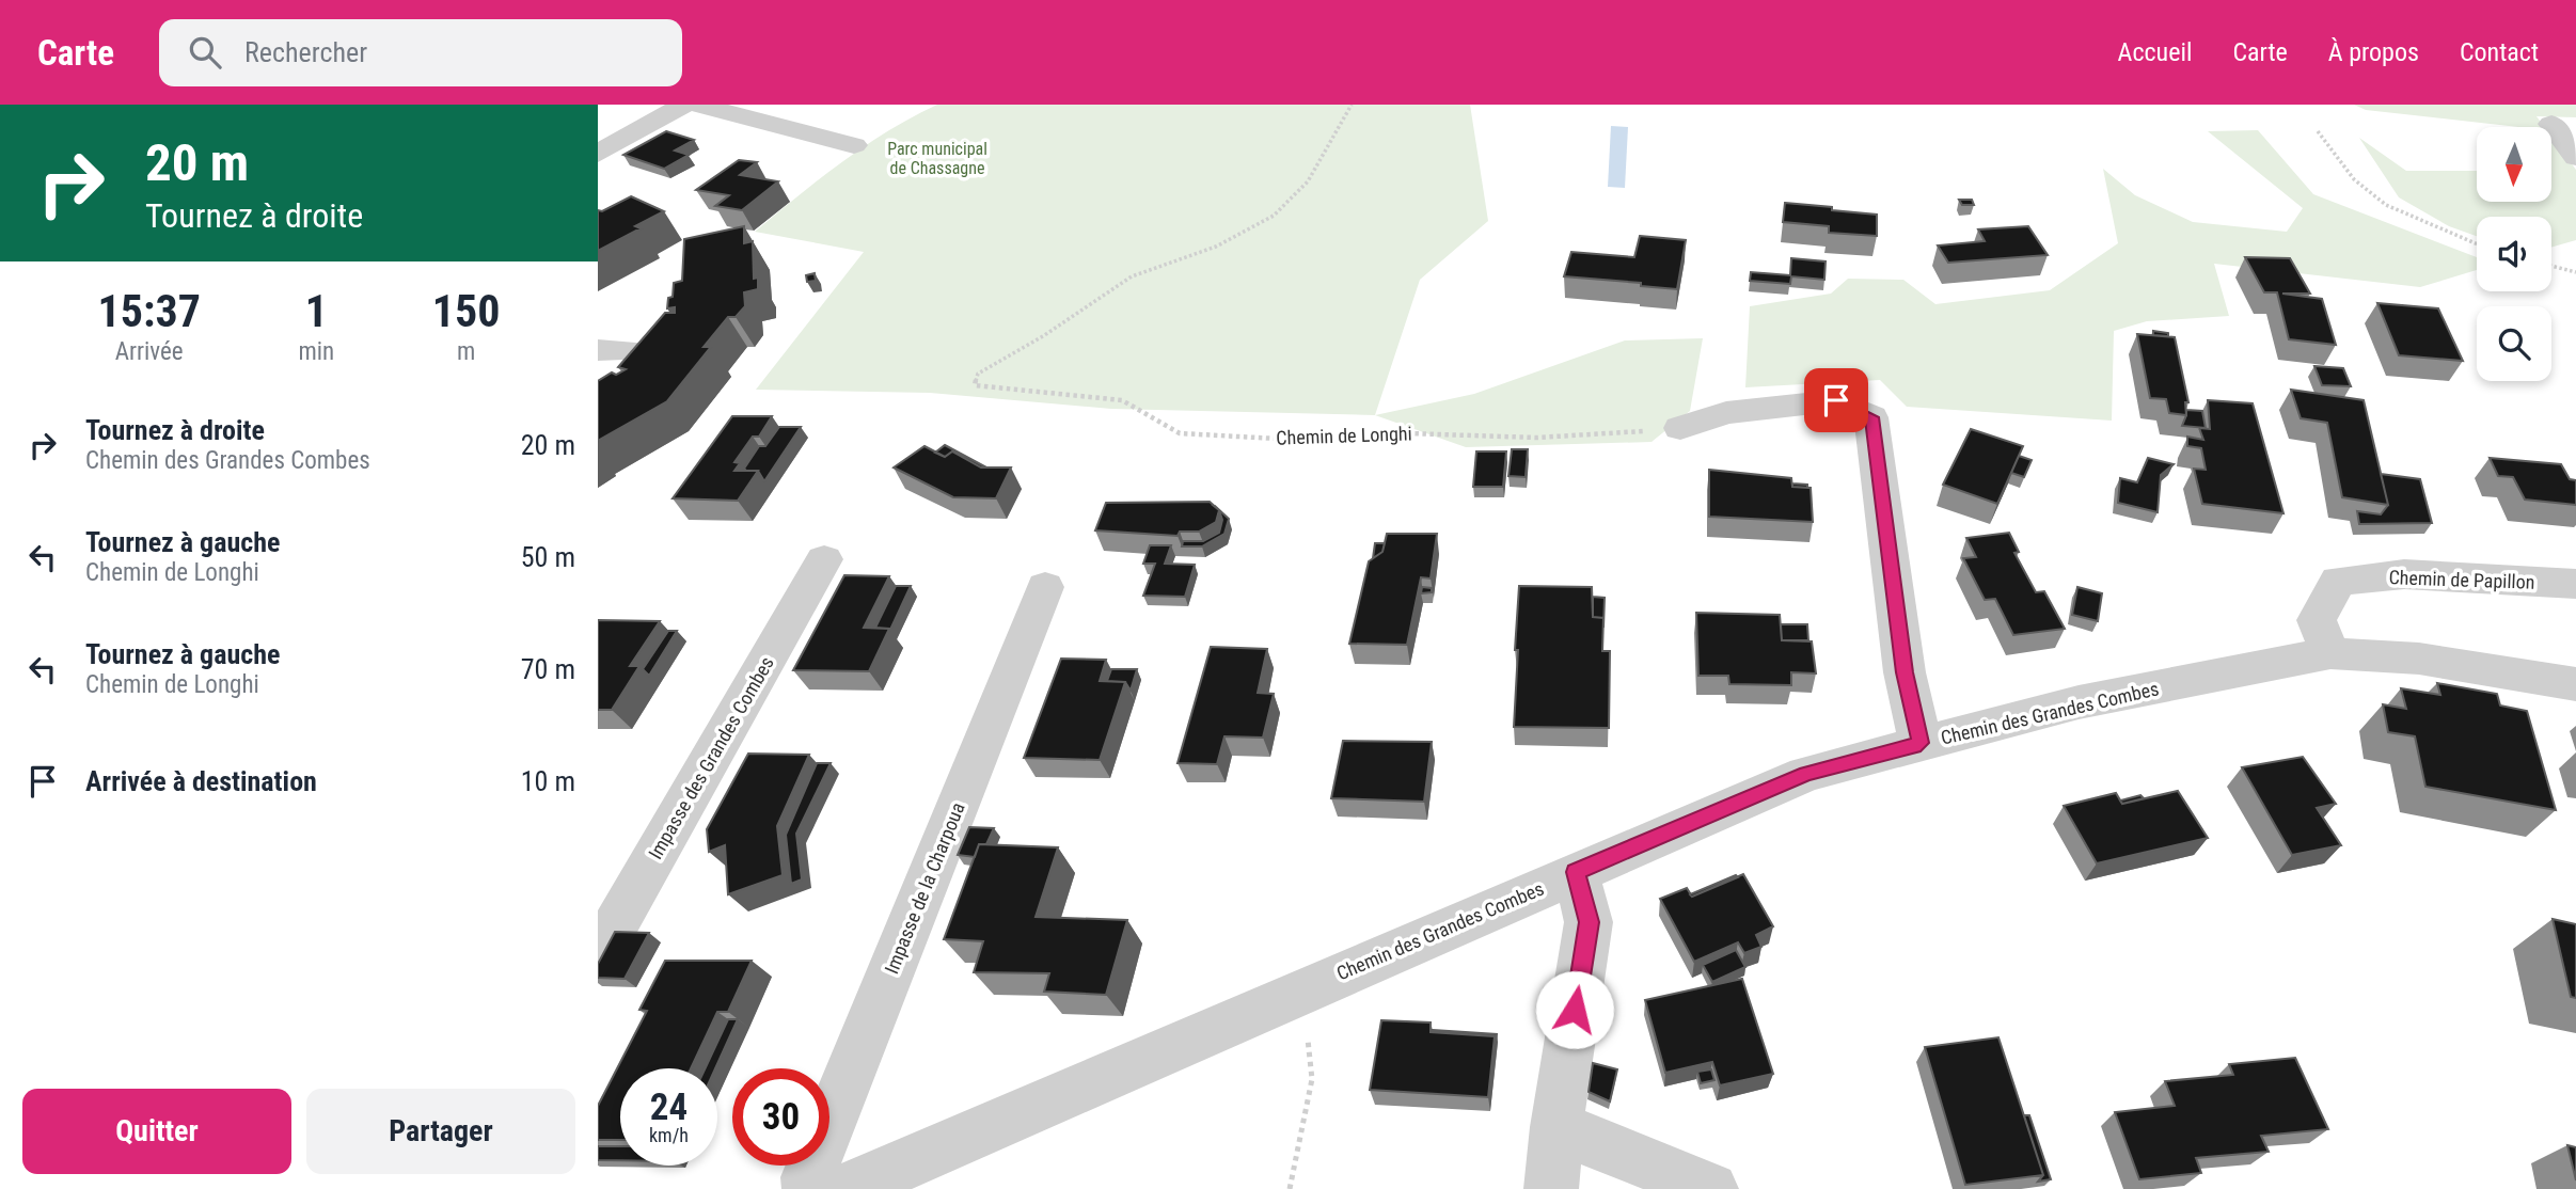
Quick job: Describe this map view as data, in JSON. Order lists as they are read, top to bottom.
{
  "streets": {
    "street": [
      "Chemin de Papillon",
      "Chemin des Grandes Combes",
      "Impasse des Grandes Combes",
      "Impasse de la Charpoua"
    ],
    "path": ["Chemin de Longhi"]
  },
  "crossings": [
    ["Chemin de Papillon", "Chemin des Grandes Combes"]
  ],
  "parks": ["Parc municipal de Chassagne"],
  "north": "bottom",
  "page": {
    "header": "Carte",
    "search": "Rechercher",
    "nav": [
      "Accueil",
      "Carte",
      "À propos",
      "Contact"
    ],
    "turn": ["20 m", "Tournez à droite"],
    "eta": [
      "15:37",
      "Arrivée",
      "1",
      "min",
      "150",
      "m"
    ],
    "list": [
      {
        "name": "Tournez à droite",
        "note": "Chemin des Grandes Combes",
        "value": "20 m"
      },
      {
        "name": "Tournez à gauche",
        "note": "Chemin de Longhi",
        "value": "50 m"
      },
      {
        "name": "Tournez à gauche",
        "note": "Chemin de Longhi",
        "value": "70 m"
      },
      {
        "name": "Arrivée à destination",
        "value": "10 m"
      }
    ],
    "speed": "24 km/h",
    "limit": "30",
    "buttons": ["Quitter", "Partager"]
  }
}
